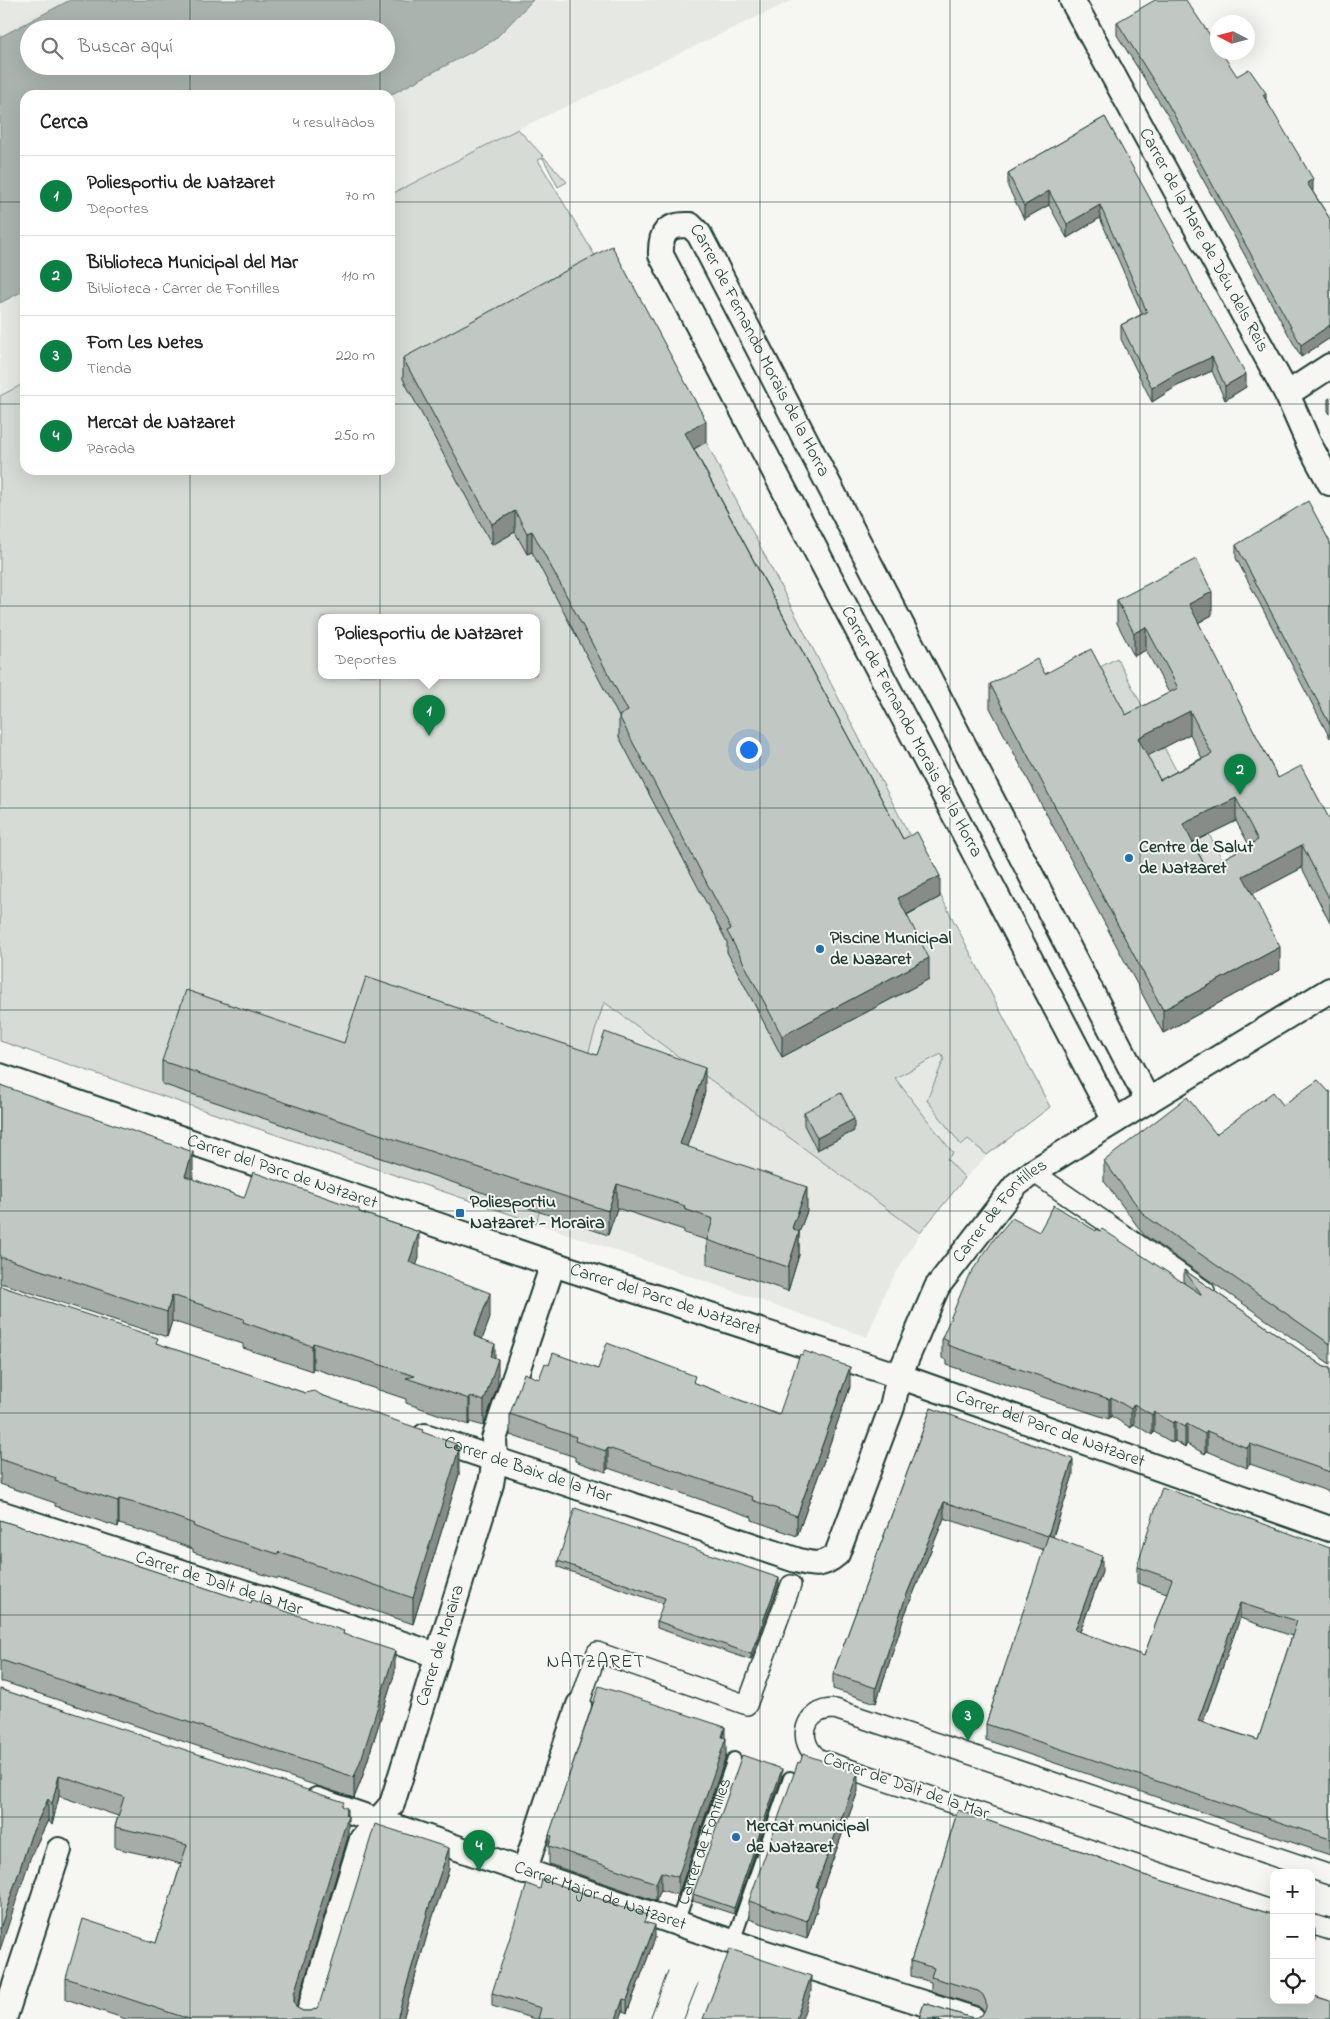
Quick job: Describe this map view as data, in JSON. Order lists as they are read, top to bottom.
{
  "streets": {
    "street": [
      "Carrer de la Mare de Déu dels Reis",
      "Carrer de Fernando Morais de la Horra",
      "Carrer del Parc de Natzaret",
      "Carrer de Fontilles",
      "Carrer de Baix de la Mar",
      "Carrer de Dalt de la Mar",
      "Carrer de Moraira",
      "Carrer Major de Natzaret"
    ]
  },
  "crossings": [
    ["Carrer de Fernando Morais de la Horra", "Carrer de Fontilles"],
    ["Carrer del Parc de Natzaret", "Carrer de Fontilles"],
    ["Carrer del Parc de Natzaret", "Carrer de Moraira"],
    ["Carrer de Fontilles", "Carrer de Baix de la Mar"],
    ["Carrer de Fontilles", "Carrer Major de Natzaret"],
    ["Carrer de Baix de la Mar", "Carrer de Moraira"],
    ["Carrer de Dalt de la Mar", "Carrer de Moraira"],
    ["Carrer de Moraira", "Carrer Major de Natzaret"]
  ],
  "districts": ["NATZARET"],
  "places": {
    "other": ["Centre de Salut de Natzaret", "Piscine Municipal de Nazaret", "Mercat municipal de Natzaret"],
    "transit": ["Poliesportiu Natzaret - Moraira"]
  },
  "north": "left",
  "page": {
    "search": "Buscar aquí",
    "heading": ["Cerca", "4 resultados"],
    "list": [
      {
        "mark": "1",
        "name": "Poliesportiu de Natzaret",
        "note": "Deportes",
        "value": "70 m"
      },
      {
        "mark": "2",
        "name": "Biblioteca Municipal del Mar",
        "note": "Biblioteca · Carrer de Fontilles",
        "value": "110 m"
      },
      {
        "mark": "3",
        "name": "Forn Les Netes",
        "note": "Tienda",
        "value": "220 m"
      },
      {
        "mark": "4",
        "name": "Mercat de Natzaret",
        "note": "Parada",
        "value": "250 m"
      }
    ],
    "popup": ["Poliesportiu de Natzaret", "Deportes"],
    "pins": [
      "1",
      "2",
      "3",
      "4"
    ],
    "map_buttons": ["+", "−"]
  }
}
